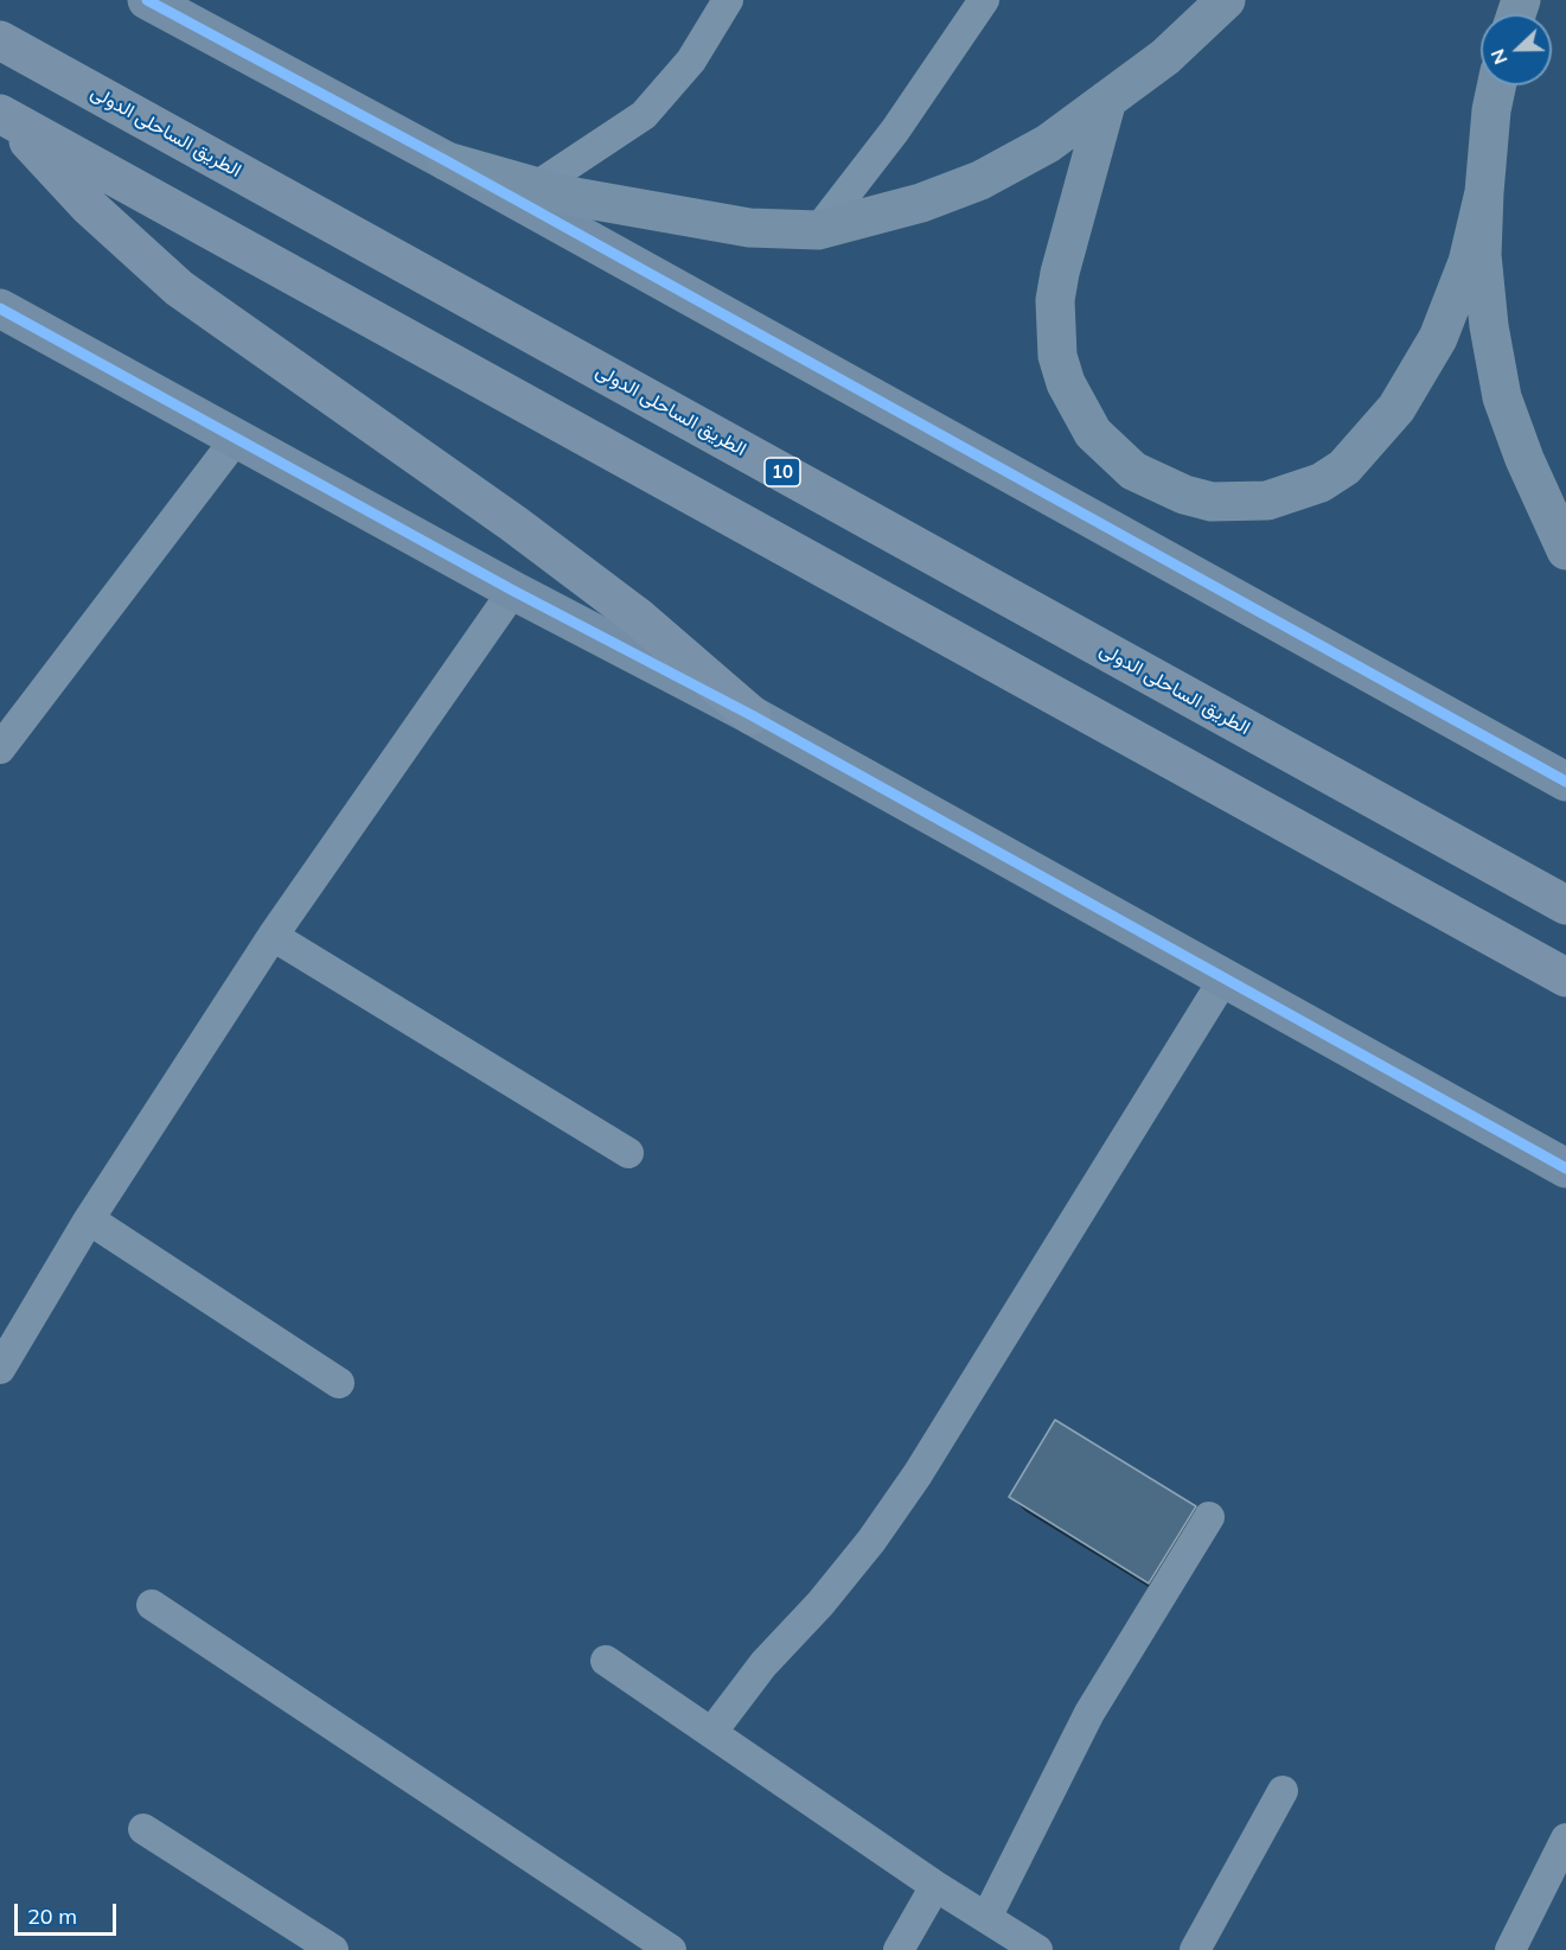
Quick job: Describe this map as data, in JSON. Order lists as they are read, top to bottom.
{
  "streets": {
    "highway": ["الطريق الساحلى الدولى", "10"]
  },
  "scale_bar": "20 m",
  "north": "left"
}
